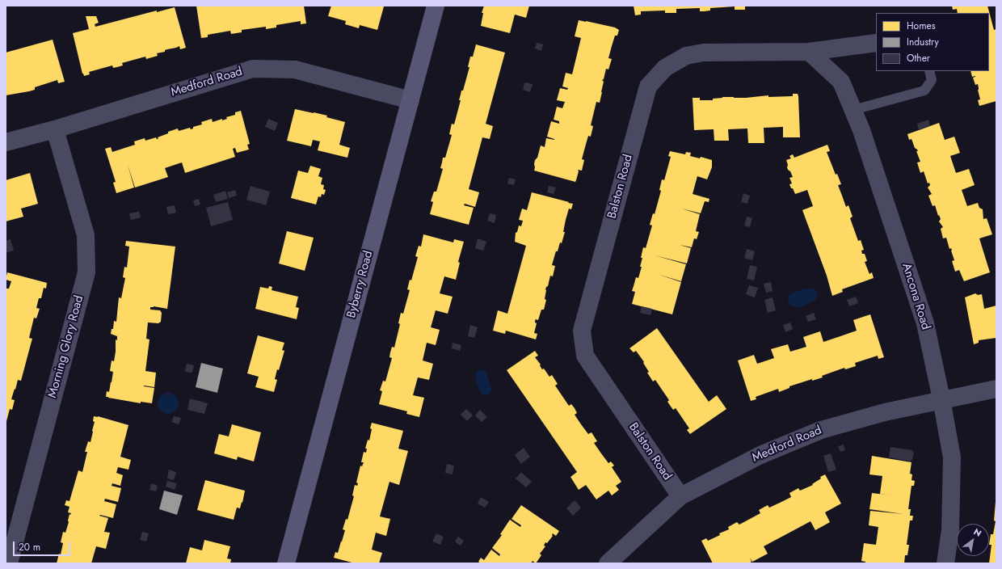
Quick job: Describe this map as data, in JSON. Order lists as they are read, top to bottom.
{
  "streets": {
    "street": [
      "Medford Road",
      "Balston Road",
      "Byberry Road",
      "Ancona Road",
      "Morning Glory Road"
    ]
  },
  "crossings": [
    ["Medford Road", "Balston Road"],
    ["Medford Road", "Byberry Road"],
    ["Medford Road", "Ancona Road"],
    ["Medford Road", "Morning Glory Road"],
    ["Balston Road", "Ancona Road"]
  ],
  "legend": ["Homes", "Industry", "Other"],
  "scale_bar": "20 m",
  "north": "top right"
}
